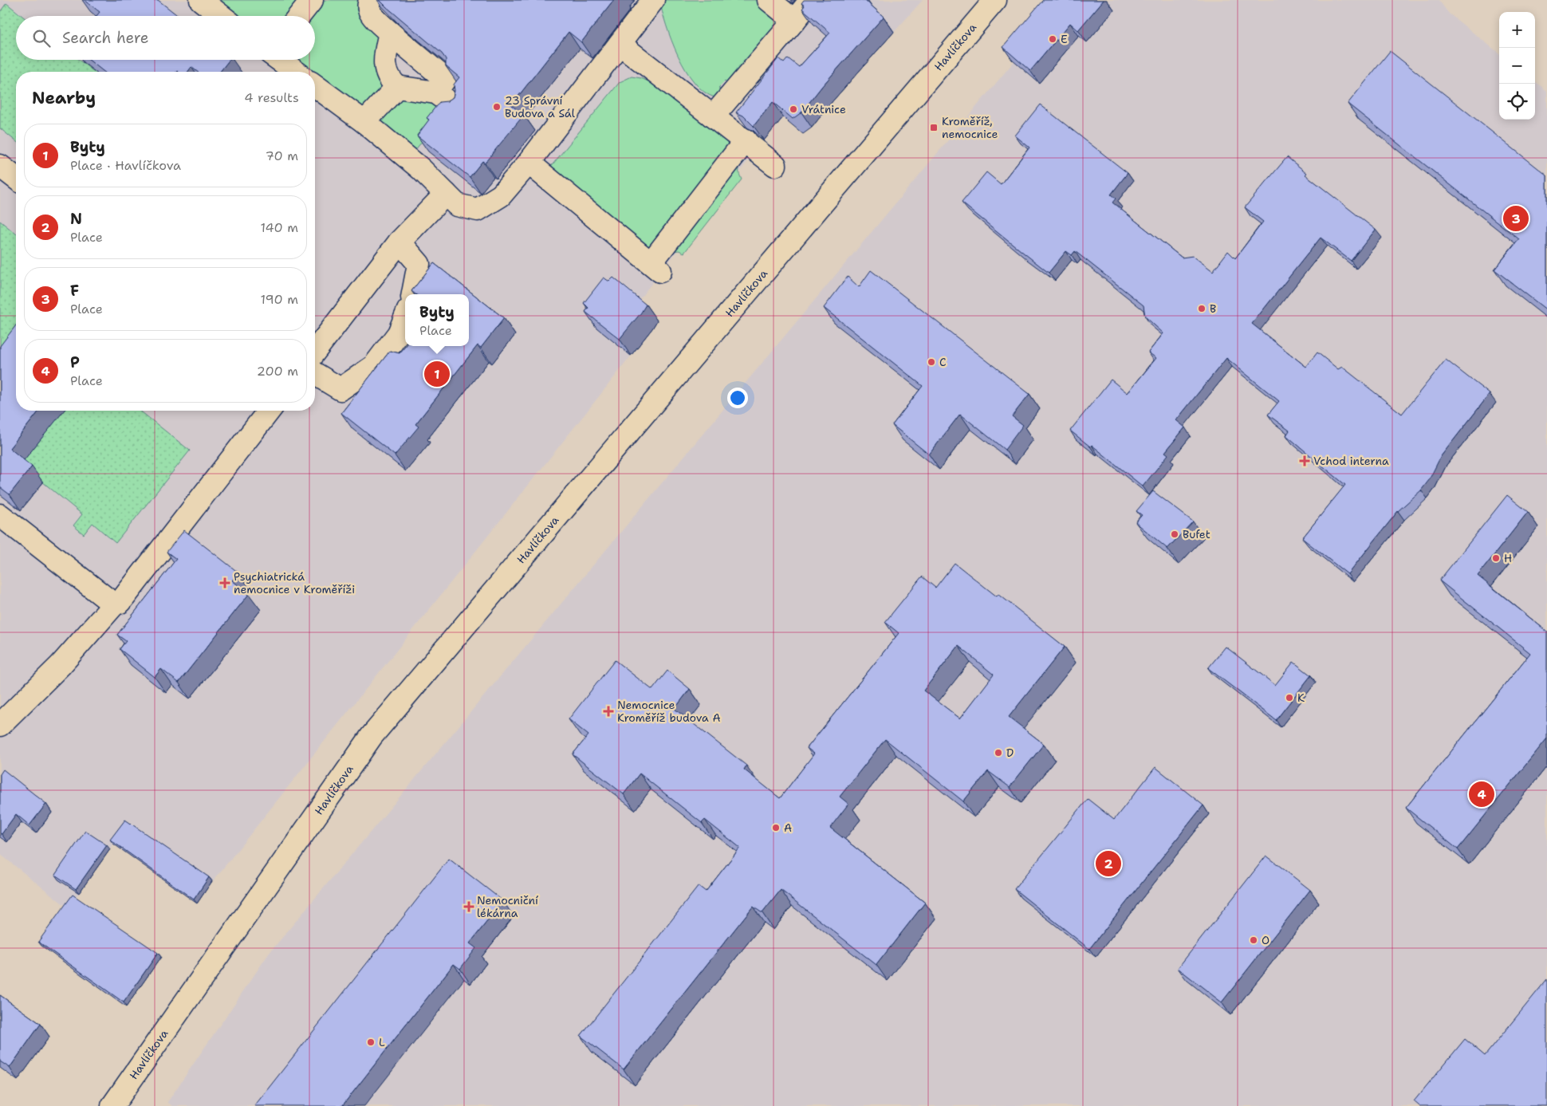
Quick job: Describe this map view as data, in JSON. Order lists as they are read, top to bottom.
{
  "streets": {
    "street": ["Havlíčkova"]
  },
  "places": {
    "other": [
      "E",
      "23 Správní Budova a Sál",
      "Vrátnice",
      "B",
      "C",
      "Bufet",
      "H",
      "K",
      "D",
      "A",
      "O",
      "L"
    ],
    "transit": ["Kroměříž, nemocnice"],
    "health": [
      "Vchod interna",
      "Psychiatrická nemocnice v Kroměříži",
      "Nemocnice Kroměříž budova A",
      "Nemocniční lékárna"
    ]
  },
  "page": {
    "map_buttons": ["+", "−"],
    "search": "Search here",
    "heading": ["Nearby", "4 results"],
    "list": [
      {
        "mark": "1",
        "name": "Byty",
        "note": "Place · Havlíčkova",
        "value": "70 m"
      },
      {
        "mark": "2",
        "name": "N",
        "note": "Place",
        "value": "140 m"
      },
      {
        "mark": "3",
        "name": "F",
        "note": "Place",
        "value": "190 m"
      },
      {
        "mark": "4",
        "name": "P",
        "note": "Place",
        "value": "200 m"
      }
    ],
    "pins": [
      "3",
      "1",
      "4",
      "2"
    ],
    "popup": ["Byty", "Place"]
  }
}
